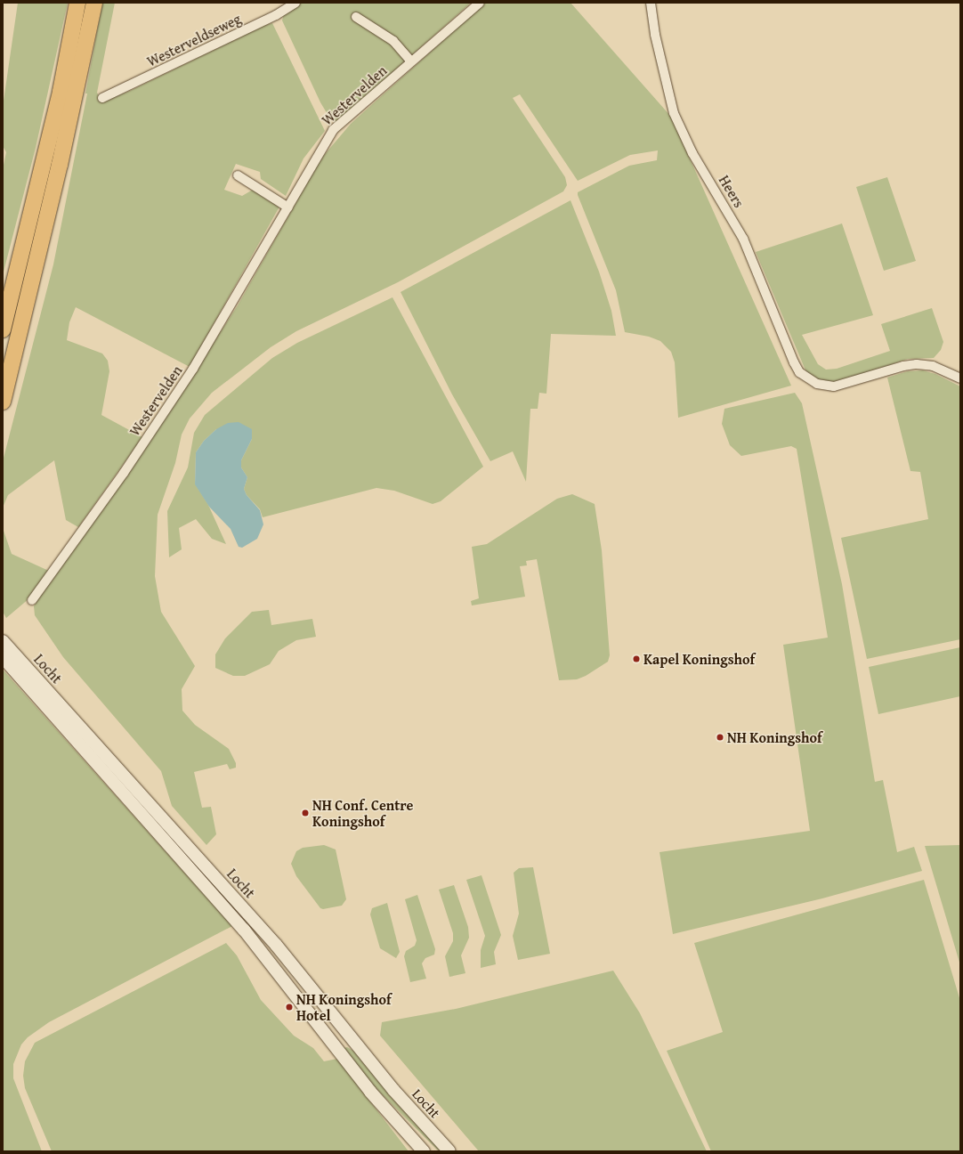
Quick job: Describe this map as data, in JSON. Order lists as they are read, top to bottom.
{
  "streets": {
    "main road": ["Locht"],
    "street": ["Westerveldseweg", "Westervelden", "Heers"]
  },
  "places": [
    "Kapel Koningshof",
    "NH Koningshof",
    "NH Conf. Centre Koningshof",
    "NH Koningshof Hotel"
  ]
}
